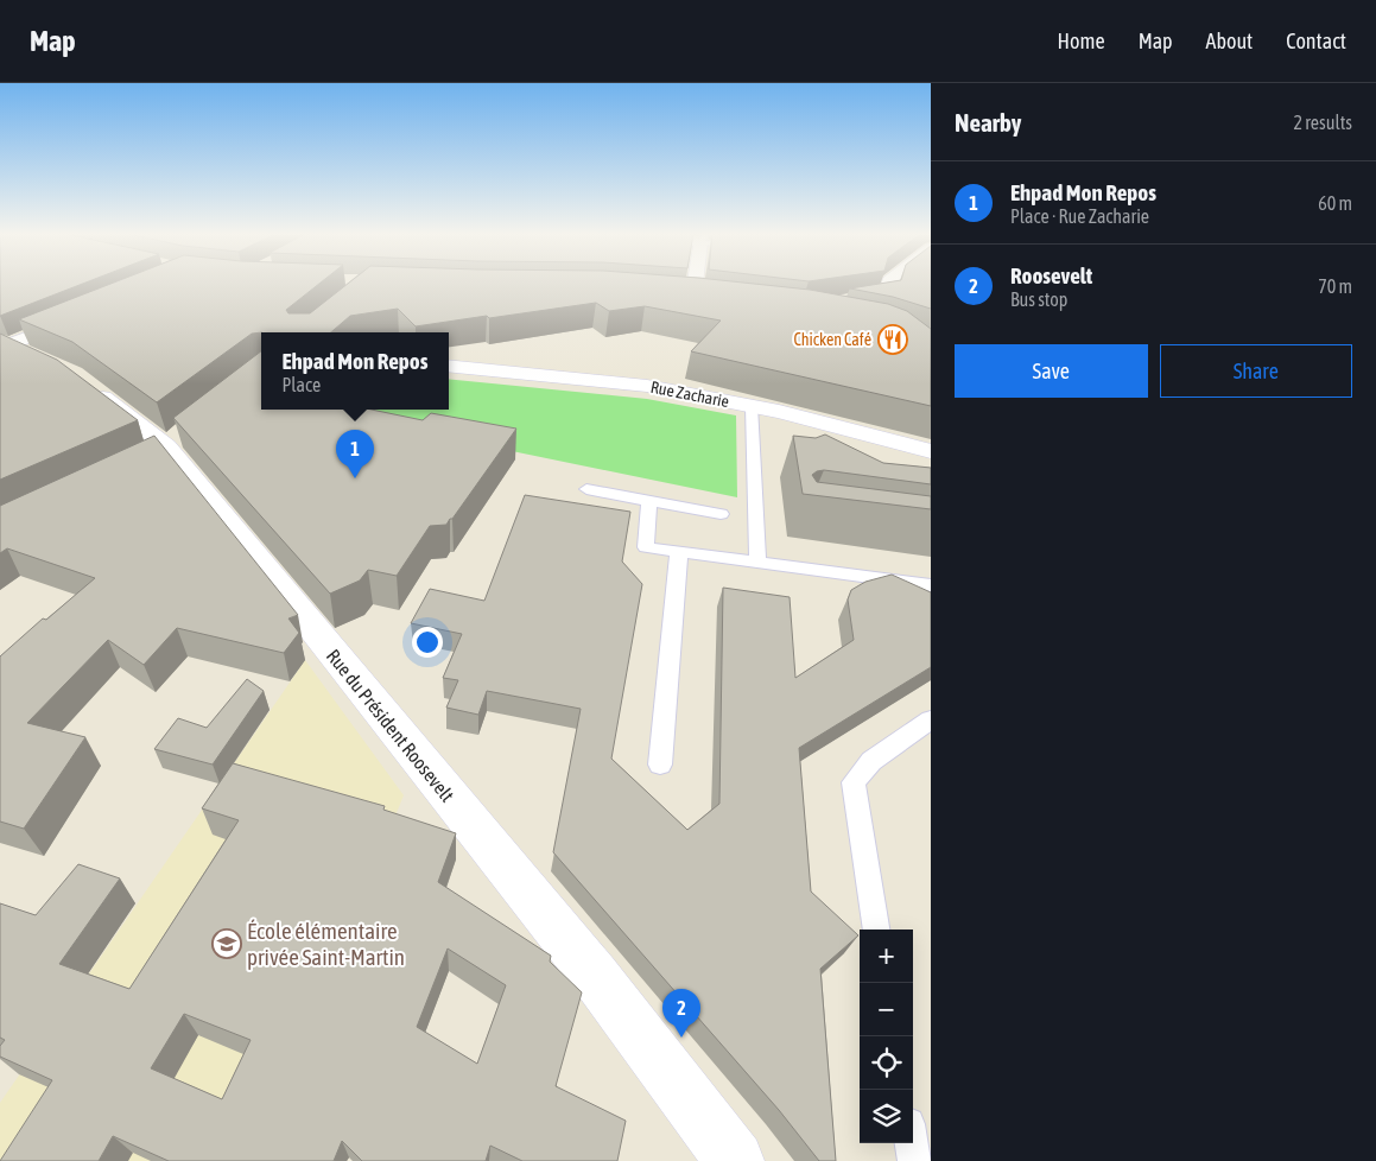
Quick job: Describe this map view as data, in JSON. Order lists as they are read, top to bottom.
{
  "streets": {
    "street": ["Rue Zacharie", "Rue du Président Roosevelt"]
  },
  "places": {
    "restaurant": ["Chicken Café"],
    "school or university": ["École élémentaire privée Saint-Martin"]
  },
  "page": {
    "header": "Map",
    "nav": [
      "Home",
      "Map",
      "About",
      "Contact"
    ],
    "heading": ["Nearby", "2 results"],
    "list": [
      {
        "mark": "1",
        "name": "Ehpad Mon Repos",
        "note": "Place · Rue Zacharie",
        "value": "60 m"
      },
      {
        "mark": "2",
        "name": "Roosevelt",
        "note": "Bus stop",
        "value": "70 m"
      }
    ],
    "buttons": ["Save", "Share"],
    "popup": ["Ehpad Mon Repos", "Place"],
    "pins": ["1", "2"],
    "map_buttons": ["+", "−"]
  }
}
